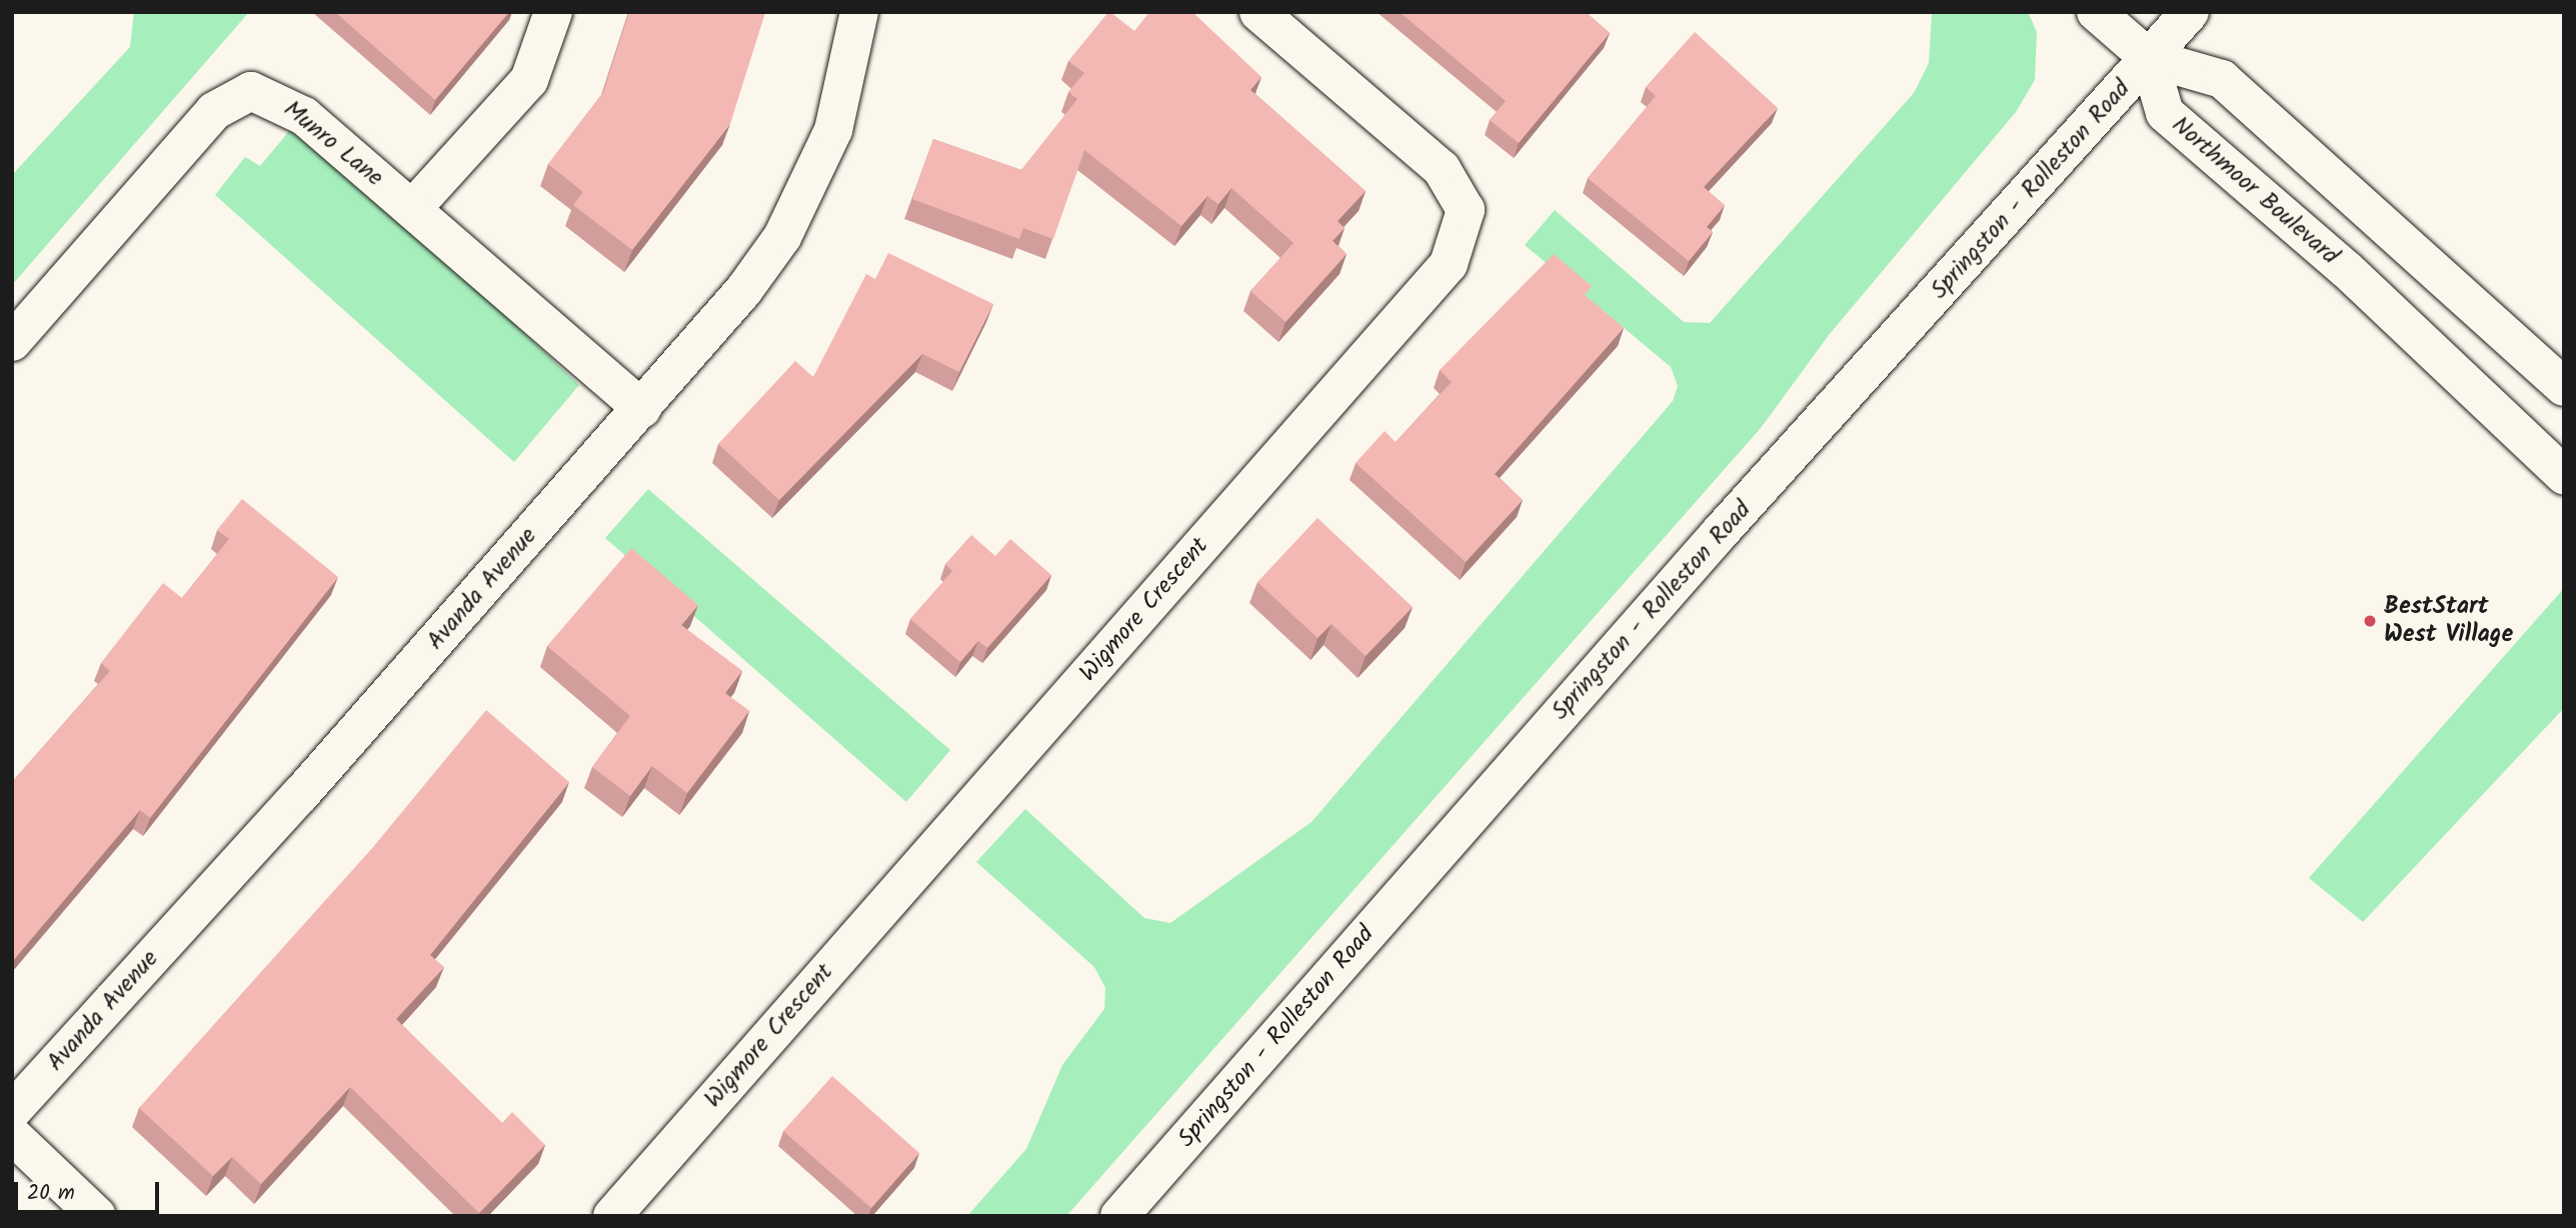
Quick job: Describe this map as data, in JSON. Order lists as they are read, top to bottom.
{
  "streets": {
    "street": [
      "Munro Lane",
      "Springston - Rolleston Road",
      "Northmoor Boulevard",
      "Avanda Avenue",
      "Wigmore Crescent"
    ]
  },
  "crossings": [
    ["Munro Lane", "Avanda Avenue"],
    ["Springston - Rolleston Road", "Northmoor Boulevard"]
  ],
  "places": ["BestStart West Village"],
  "scale_bar": "20 m"
}
